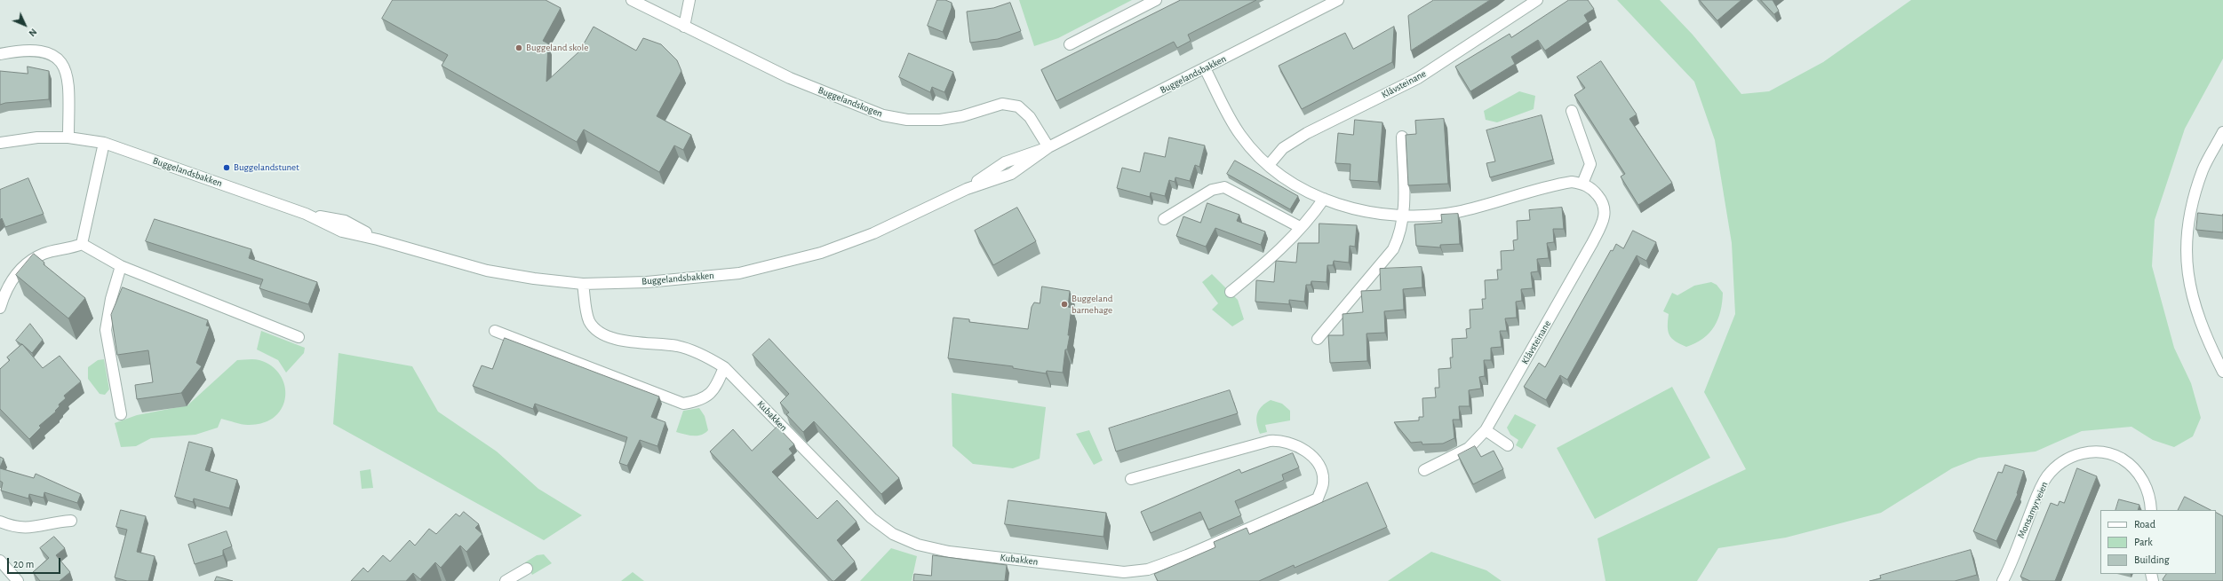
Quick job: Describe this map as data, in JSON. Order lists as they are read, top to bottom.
{
  "streets": {
    "street": [
      "Buggelandsbakken",
      "Klåvsteinane",
      "Buggelandskogen",
      "Kubakken",
      "Monsamyrveien"
    ]
  },
  "crossings": [
    ["Buggelandsbakken", "Buggelandskogen"],
    ["Buggelandsbakken", "Kubakken"]
  ],
  "places": ["Buggeland skole", "Buggelandstunet", "Buggeland barnehage"],
  "legend": ["Road", "Park", "Building"],
  "scale_bar": "20 m",
  "north": "bottom right"
}
